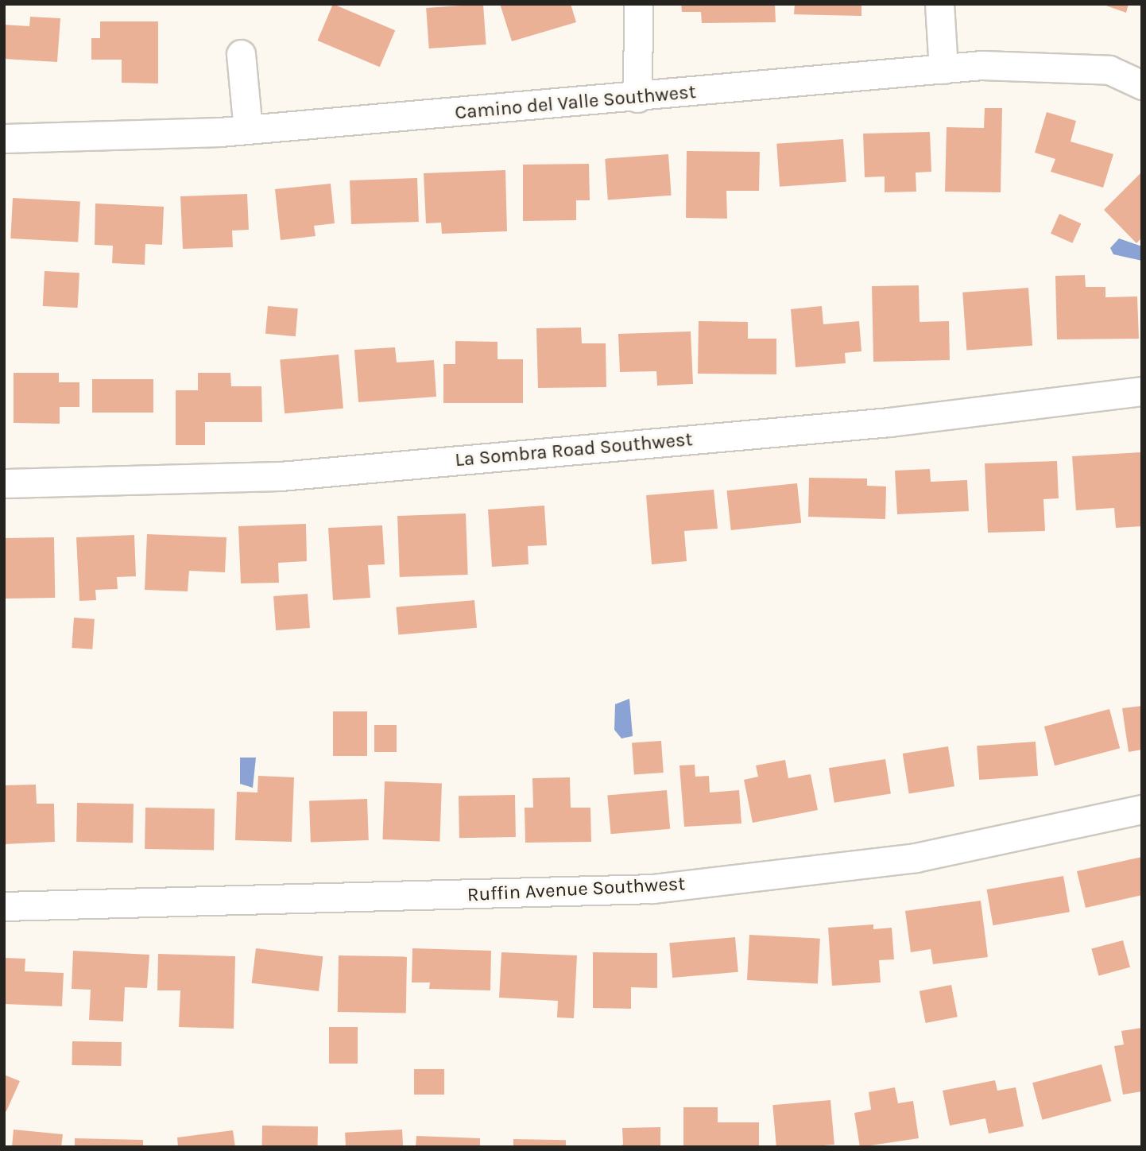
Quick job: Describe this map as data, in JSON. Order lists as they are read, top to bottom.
{
  "streets": {
    "street": ["Camino del Valle Southwest", "La Sombra Road Southwest", "Ruffin Avenue Southwest"]
  }
}
